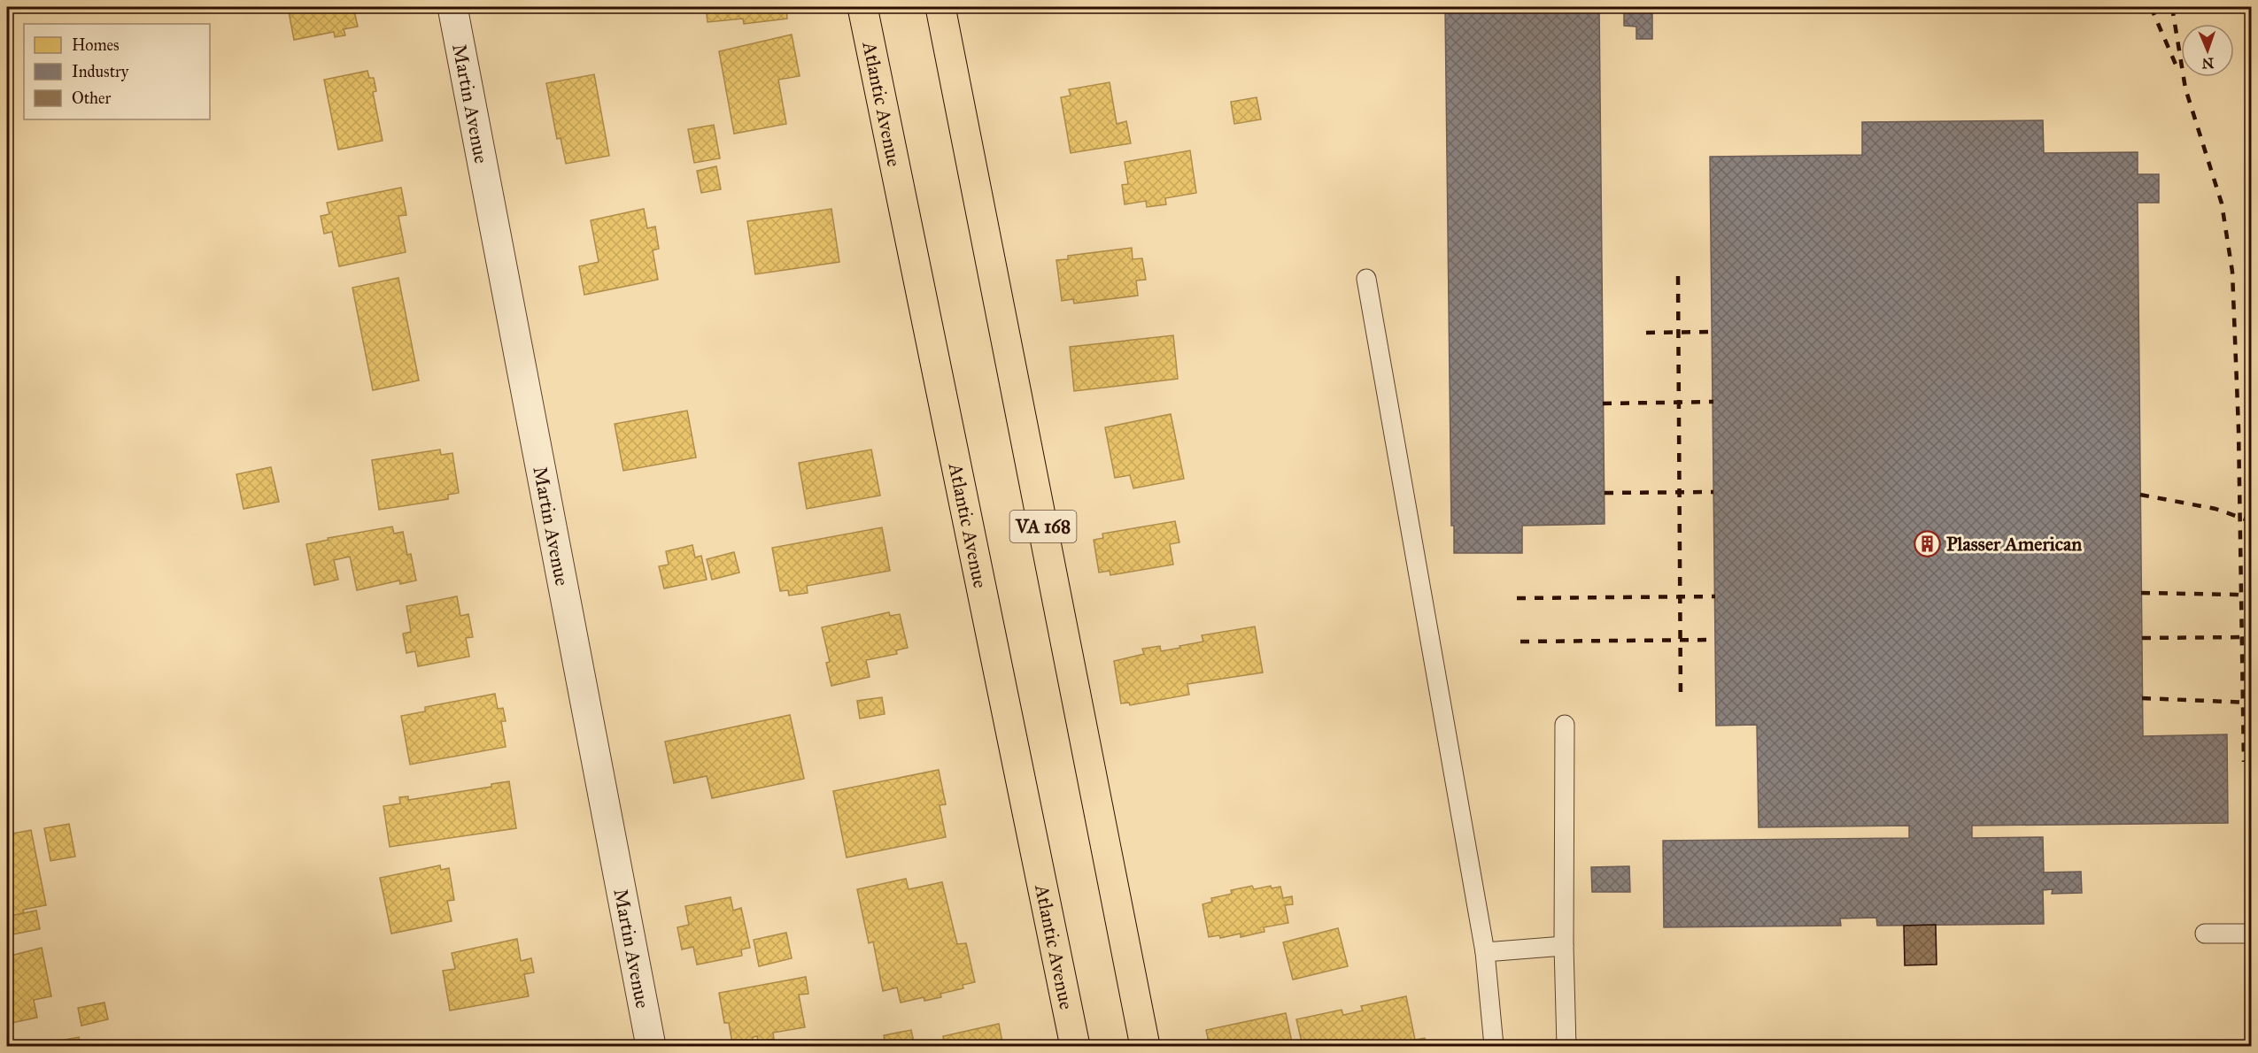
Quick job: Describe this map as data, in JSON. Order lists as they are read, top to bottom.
{
  "streets": {
    "main road": ["Atlantic Avenue", "VA 168"],
    "street": ["Martin Avenue"]
  },
  "places": {
    "building": ["Plasser American"]
  },
  "legend": ["Homes", "Industry", "Other"],
  "north": "bottom"
}
